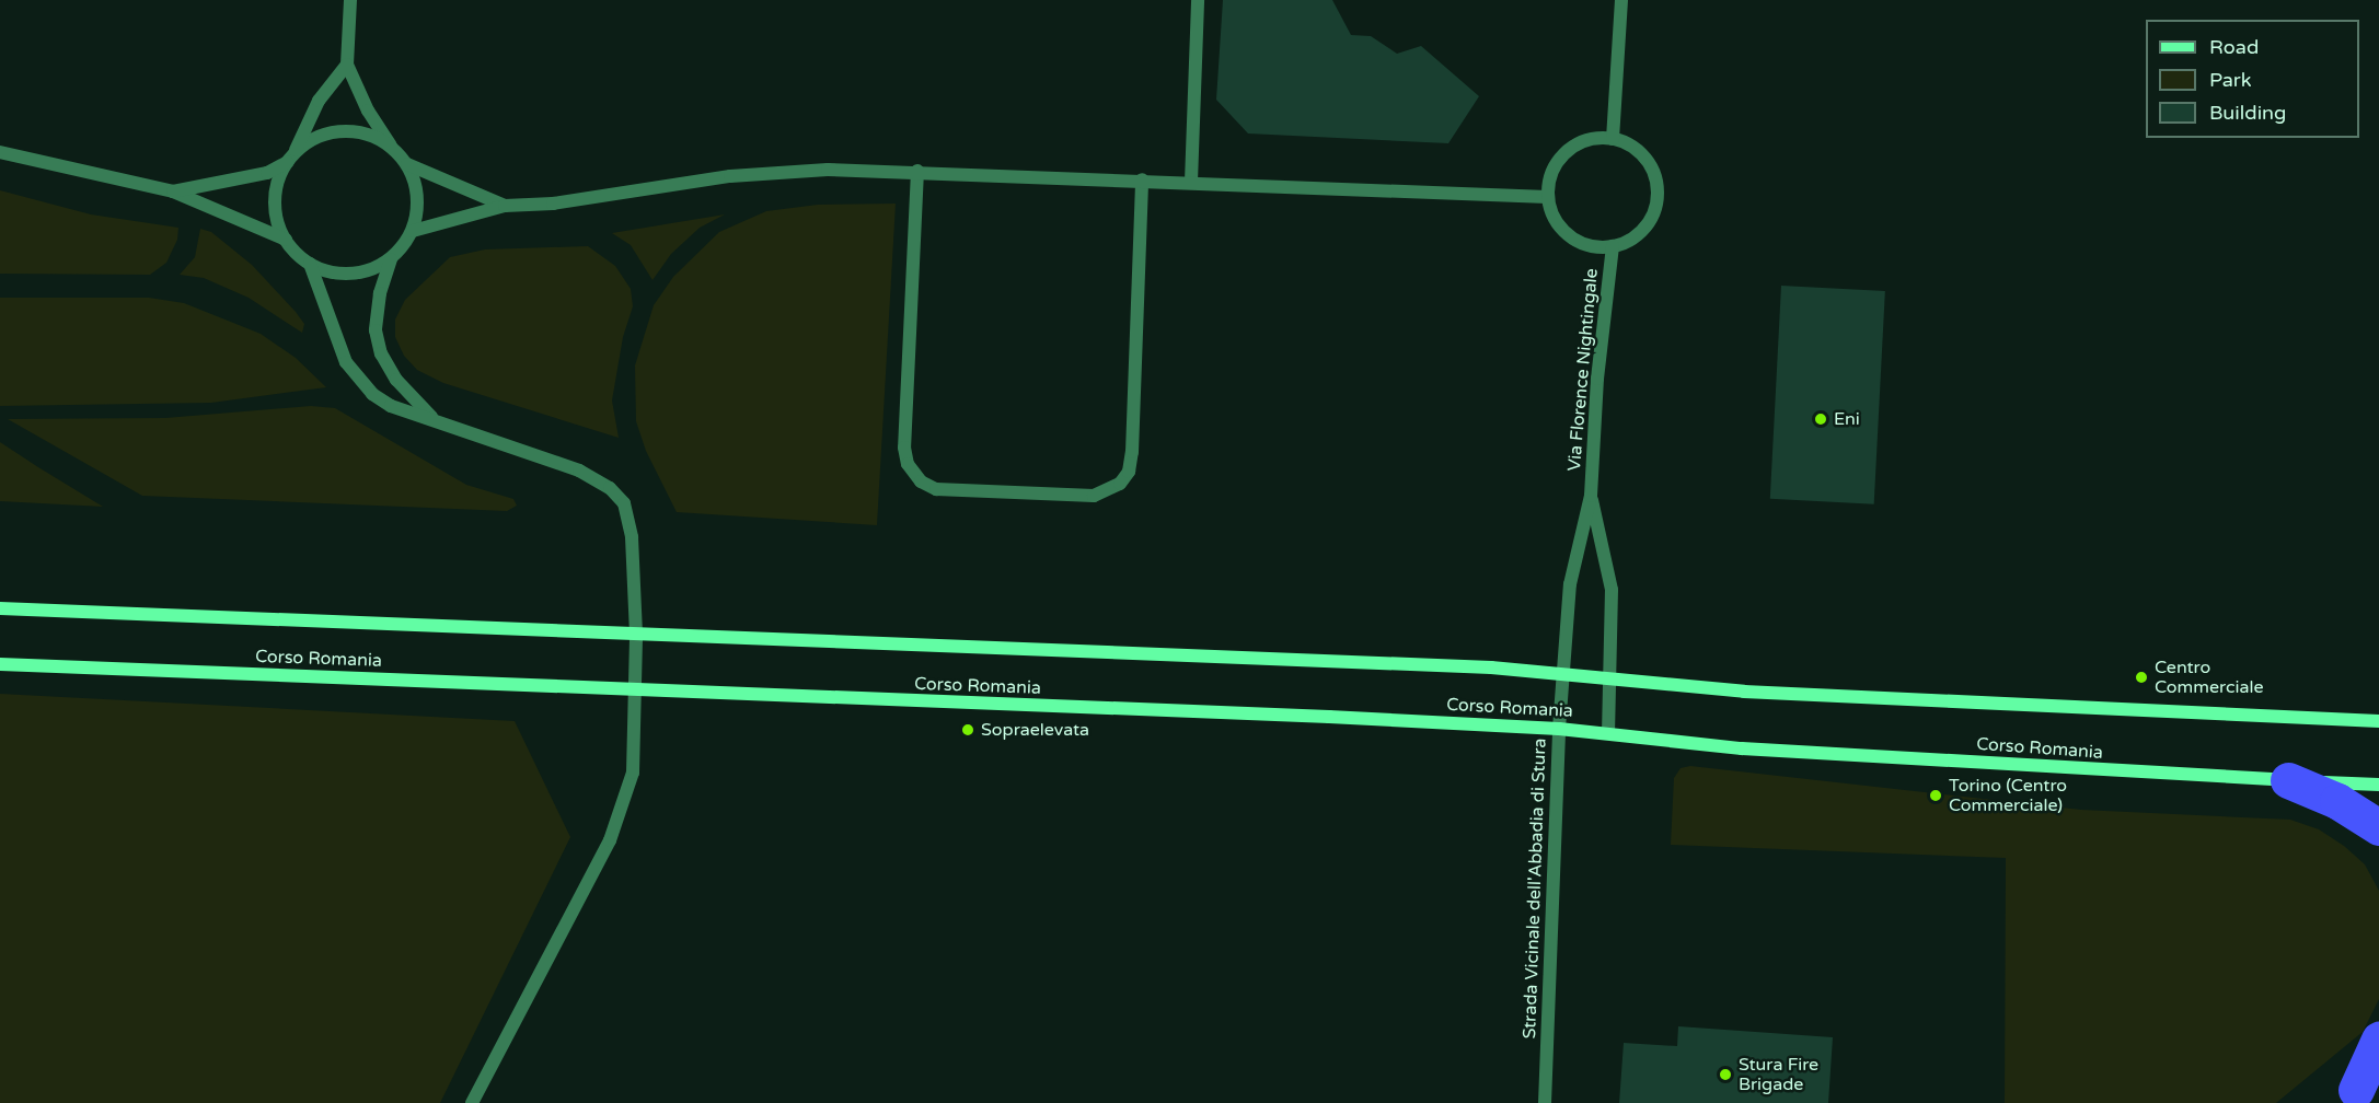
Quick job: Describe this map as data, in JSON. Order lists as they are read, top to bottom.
{
  "streets": {
    "main road": ["Corso Romania"],
    "street": ["Via Florence Nightingale", "Strada Vicinale dell'Abbadia di Stura"]
  },
  "crossings": [
    ["Via Florence Nightingale", "Corso Romania"],
    ["Via Florence Nightingale", "Strada Vicinale dell'Abbadia di Stura"],
    ["Corso Romania", "Strada Vicinale dell'Abbadia di Stura"]
  ],
  "places": [
    "Eni",
    "Centro Commerciale",
    "Sopraelevata",
    "Torino (Centro Commerciale)",
    "Stura Fire Brigade"
  ],
  "legend": ["Road", "Park", "Building"]
}
